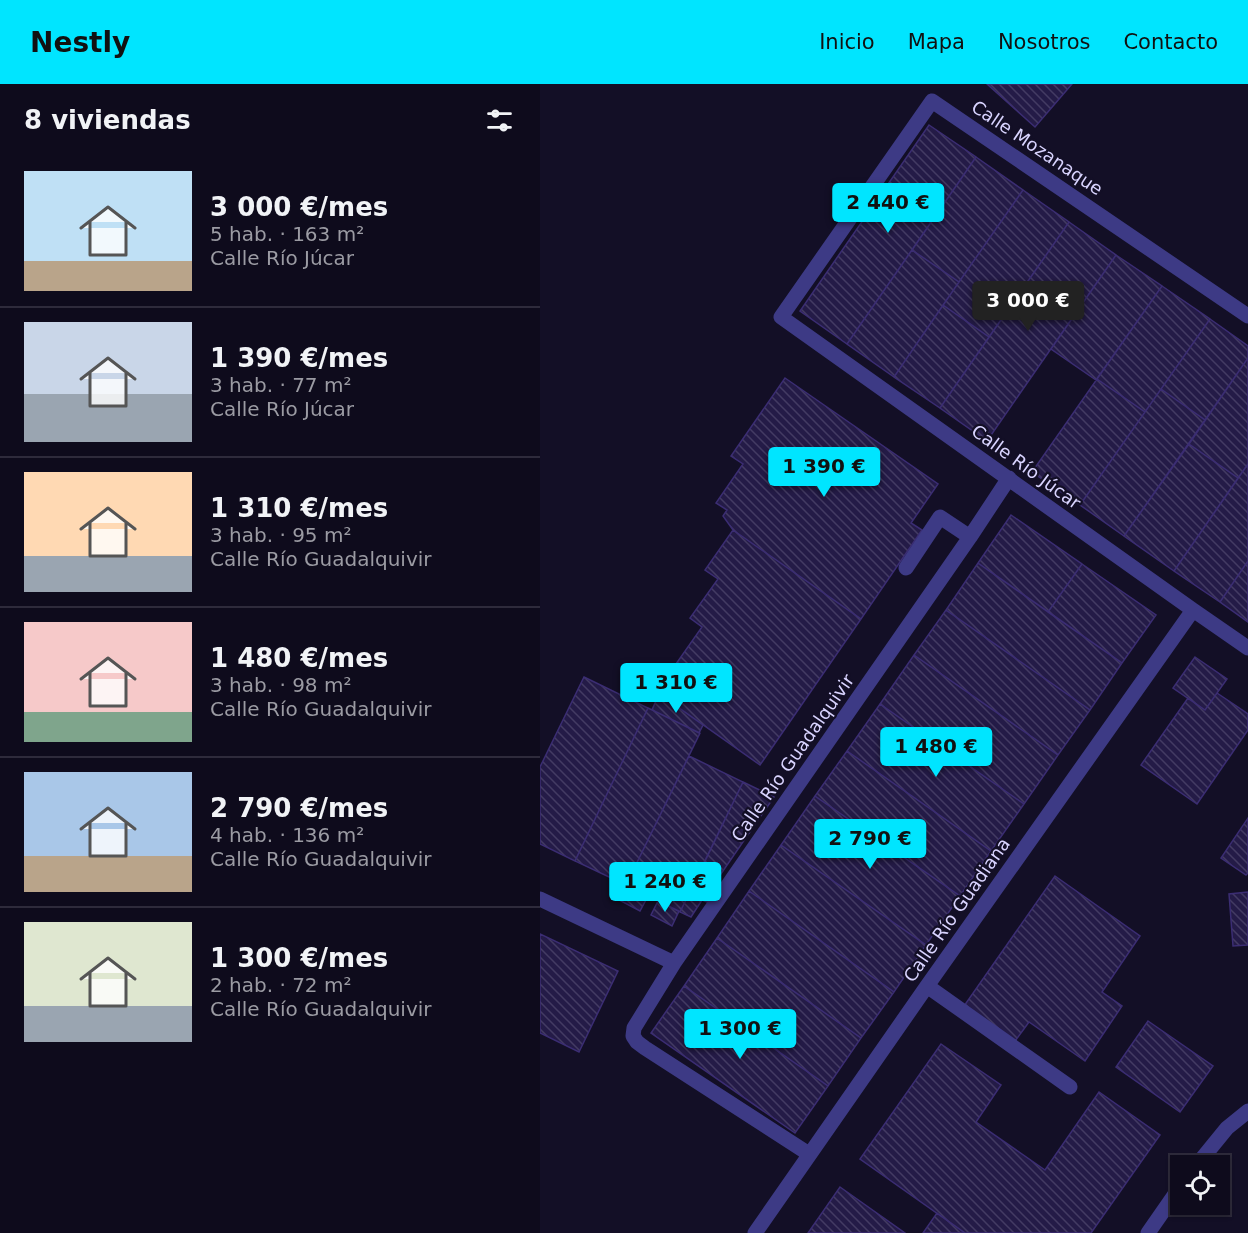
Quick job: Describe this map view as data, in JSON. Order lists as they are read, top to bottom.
{
  "streets": {
    "street": [
      "Calle Mozanaque",
      "Calle Río Júcar",
      "Calle Río Guadalquivir",
      "Calle Río Guadiana"
    ]
  },
  "crossings": [
    ["Calle Mozanaque", "Calle Río Júcar"],
    ["Calle Río Júcar", "Calle Río Guadalquivir"],
    ["Calle Río Júcar", "Calle Río Guadiana"],
    ["Calle Río Guadalquivir", "Calle Río Guadiana"]
  ],
  "page": {
    "header": "Nestly",
    "nav": [
      "Inicio",
      "Mapa",
      "Nosotros",
      "Contacto"
    ],
    "heading": "8 viviendas",
    "list": [
      {
        "name": "3 000 €/mes",
        "note": "5 hab. · 163 m² · Calle Río Júcar"
      },
      {
        "name": "1 390 €/mes",
        "note": "3 hab. · 77 m² · Calle Río Júcar"
      },
      {
        "name": "1 310 €/mes",
        "note": "3 hab. · 95 m² · Calle Río Guadalquivir"
      },
      {
        "name": "1 480 €/mes",
        "note": "3 hab. · 98 m² · Calle Río Guadalquivir"
      },
      {
        "name": "2 790 €/mes",
        "note": "4 hab. · 136 m² · Calle Río Guadalquivir"
      },
      {
        "name": "1 300 €/mes",
        "note": "2 hab. · 72 m² · Calle Río Guadalquivir"
      }
    ],
    "price": [
      "2 440 €",
      "3 000 €",
      "1 390 €",
      "1 310 €",
      "1 480 €",
      "2 790 €",
      "1 240 €",
      "1 300 €"
    ]
  }
}
